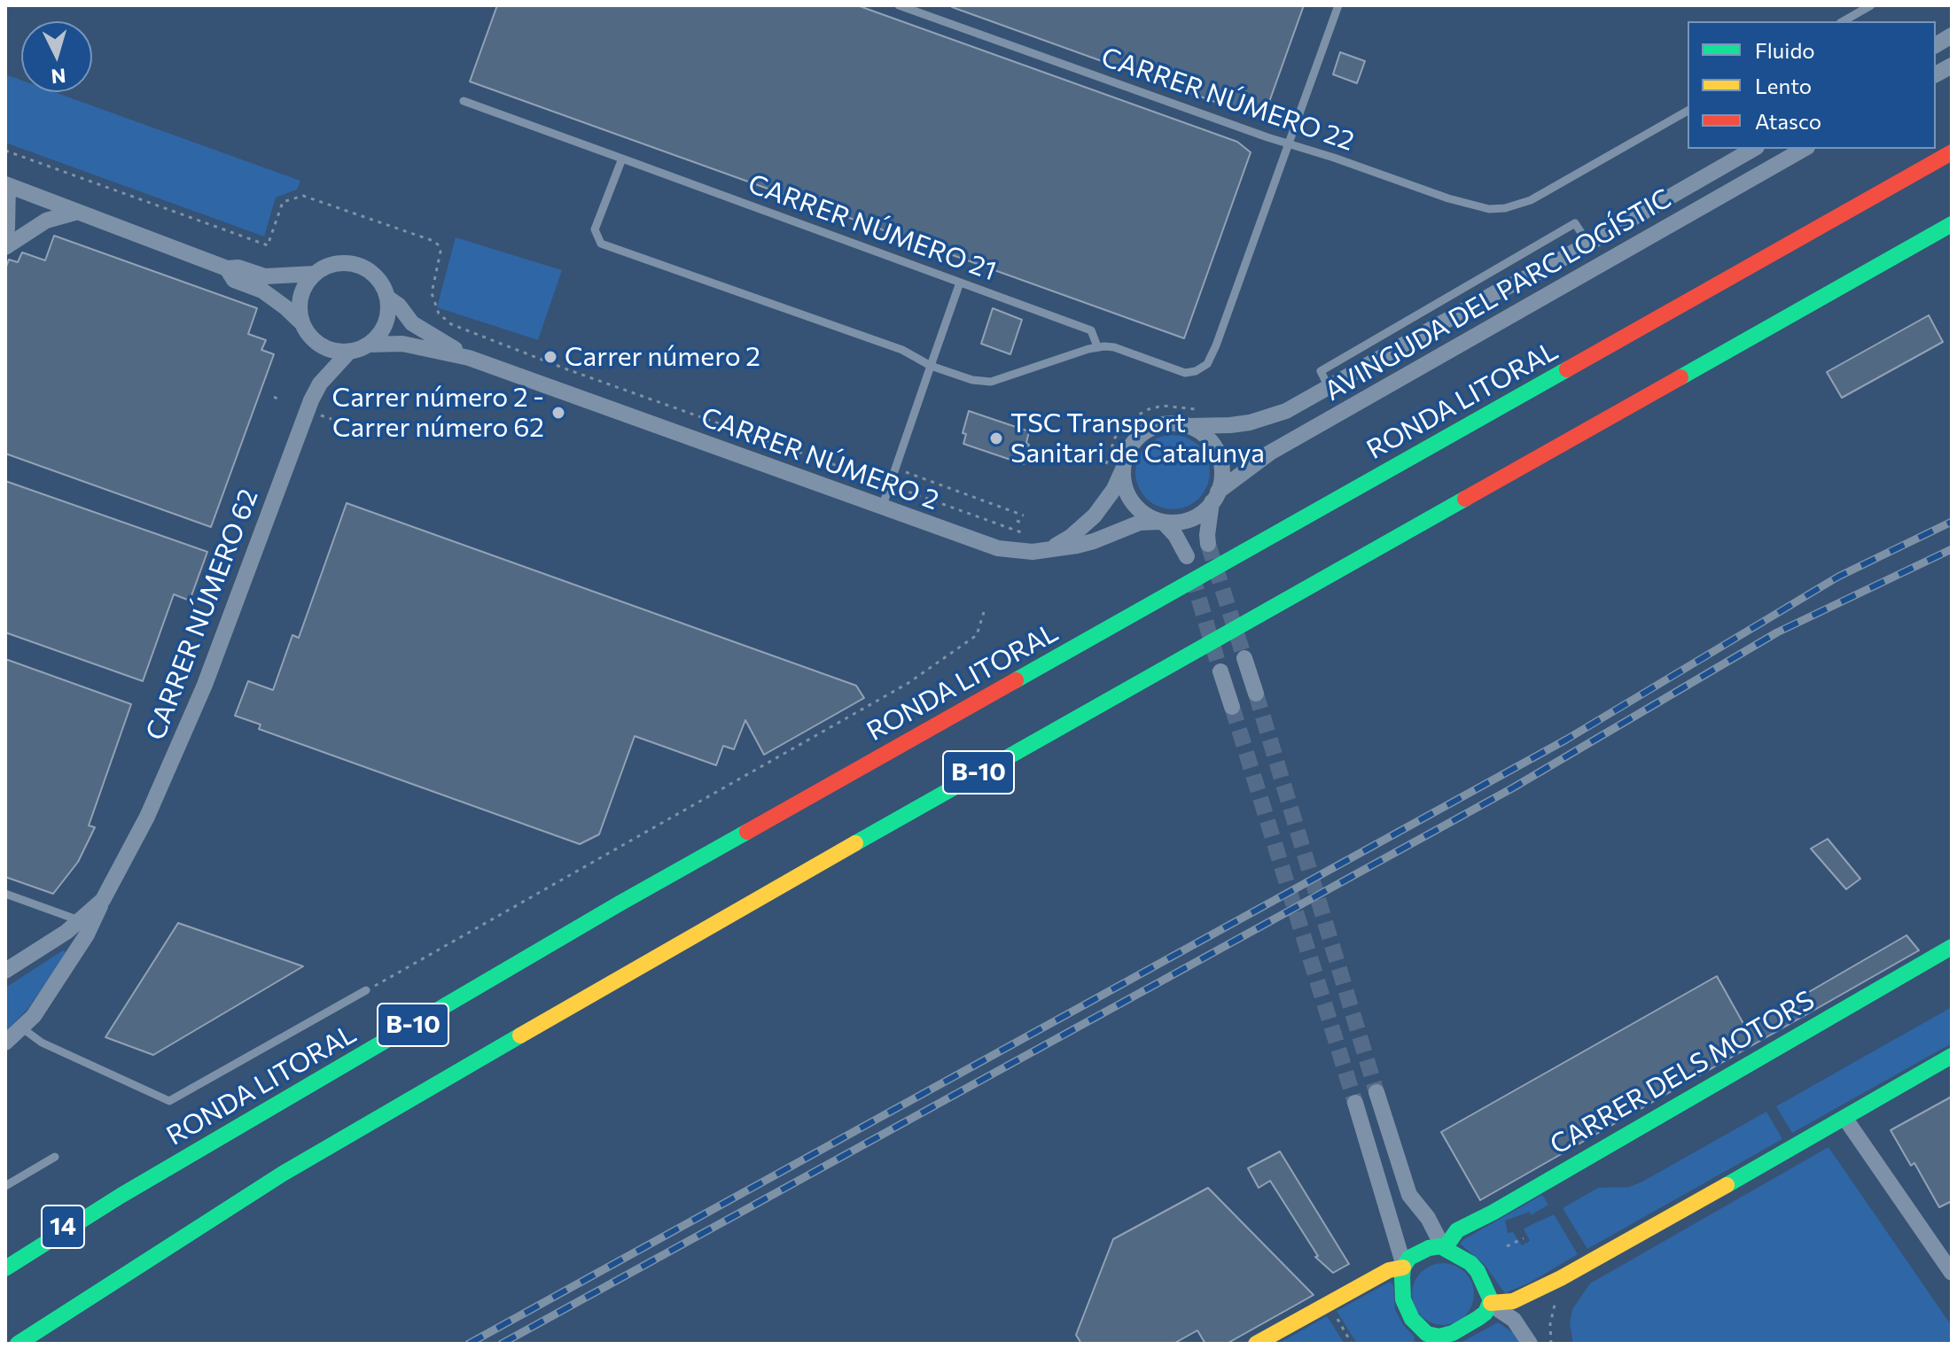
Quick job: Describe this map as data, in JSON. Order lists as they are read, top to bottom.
{
  "streets": {
    "main road": [
      "RONDA LITORAL",
      "B-10",
      "CARRER DELS MOTORS",
      "14"
    ],
    "street": ["AVINGUDA DEL PARC LOGÍSTIC", "CARRER NÚMERO 2", "CARRER NÚMERO 62"],
    "lane": ["CARRER NÚMERO 22", "CARRER NÚMERO 21"]
  },
  "crossings": [
    ["AVINGUDA DEL PARC LOGÍSTIC", "CARRER NÚMERO 2"],
    ["RONDA LITORAL", "14"],
    ["CARRER NÚMERO 2", "CARRER NÚMERO 62"]
  ],
  "places": ["Carrer número 2", "Carrer número 2 - Carrer número 62", "TSC Transport Sanitari de Catalunya"],
  "legend": ["Fluido", "Lento", "Atasco"],
  "north": "bottom"
}
